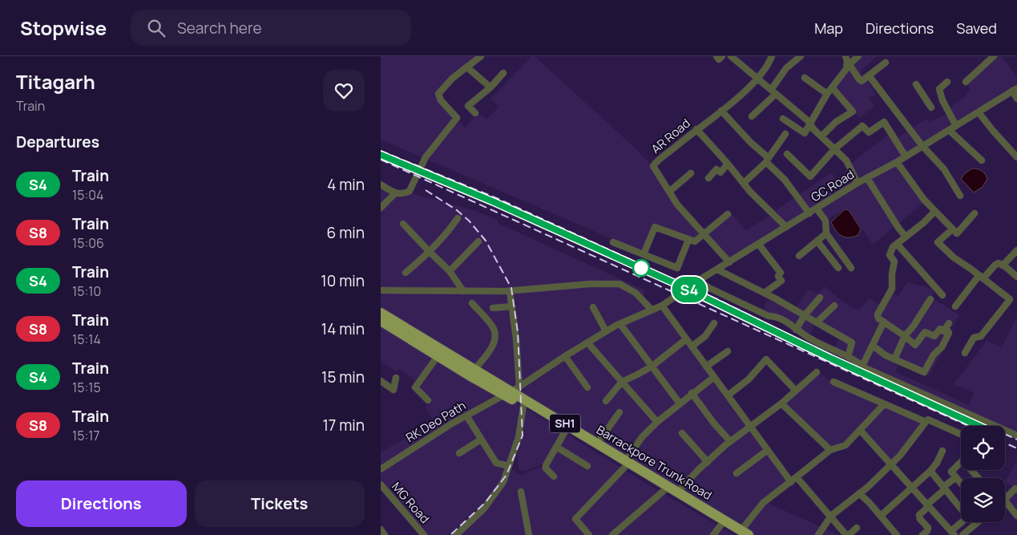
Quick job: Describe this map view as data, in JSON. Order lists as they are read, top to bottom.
{
  "streets": {
    "main road": ["SH1", "Barrackpore Trunk Road"],
    "street": [
      "AR Road",
      "GC Road",
      "RK Deo Path",
      "MG Road"
    ]
  },
  "crossings": [
    ["AR Road", "GC Road"],
    ["GC Road", "RK Deo Path"],
    ["RK Deo Path", "Barrackpore Trunk Road"]
  ],
  "page": {
    "header": "Stopwise",
    "search": "Search here",
    "nav": ["Map", "Directions", "Saved"],
    "heading": [
      ["Titagarh", "Train"],
      "Departures"
    ],
    "on_map": "S4",
    "list": [
      {
        "mark": "S4",
        "name": "Train",
        "note": "15:04",
        "value": "4 min"
      },
      {
        "mark": "S8",
        "name": "Train",
        "note": "15:06",
        "value": "6 min"
      },
      {
        "mark": "S4",
        "name": "Train",
        "note": "15:10",
        "value": "10 min"
      },
      {
        "mark": "S8",
        "name": "Train",
        "note": "15:14",
        "value": "14 min"
      },
      {
        "mark": "S4",
        "name": "Train",
        "note": "15:15",
        "value": "15 min"
      },
      {
        "mark": "S8",
        "name": "Train",
        "note": "15:17",
        "value": "17 min"
      }
    ],
    "buttons": ["Directions", "Tickets"]
  }
}
